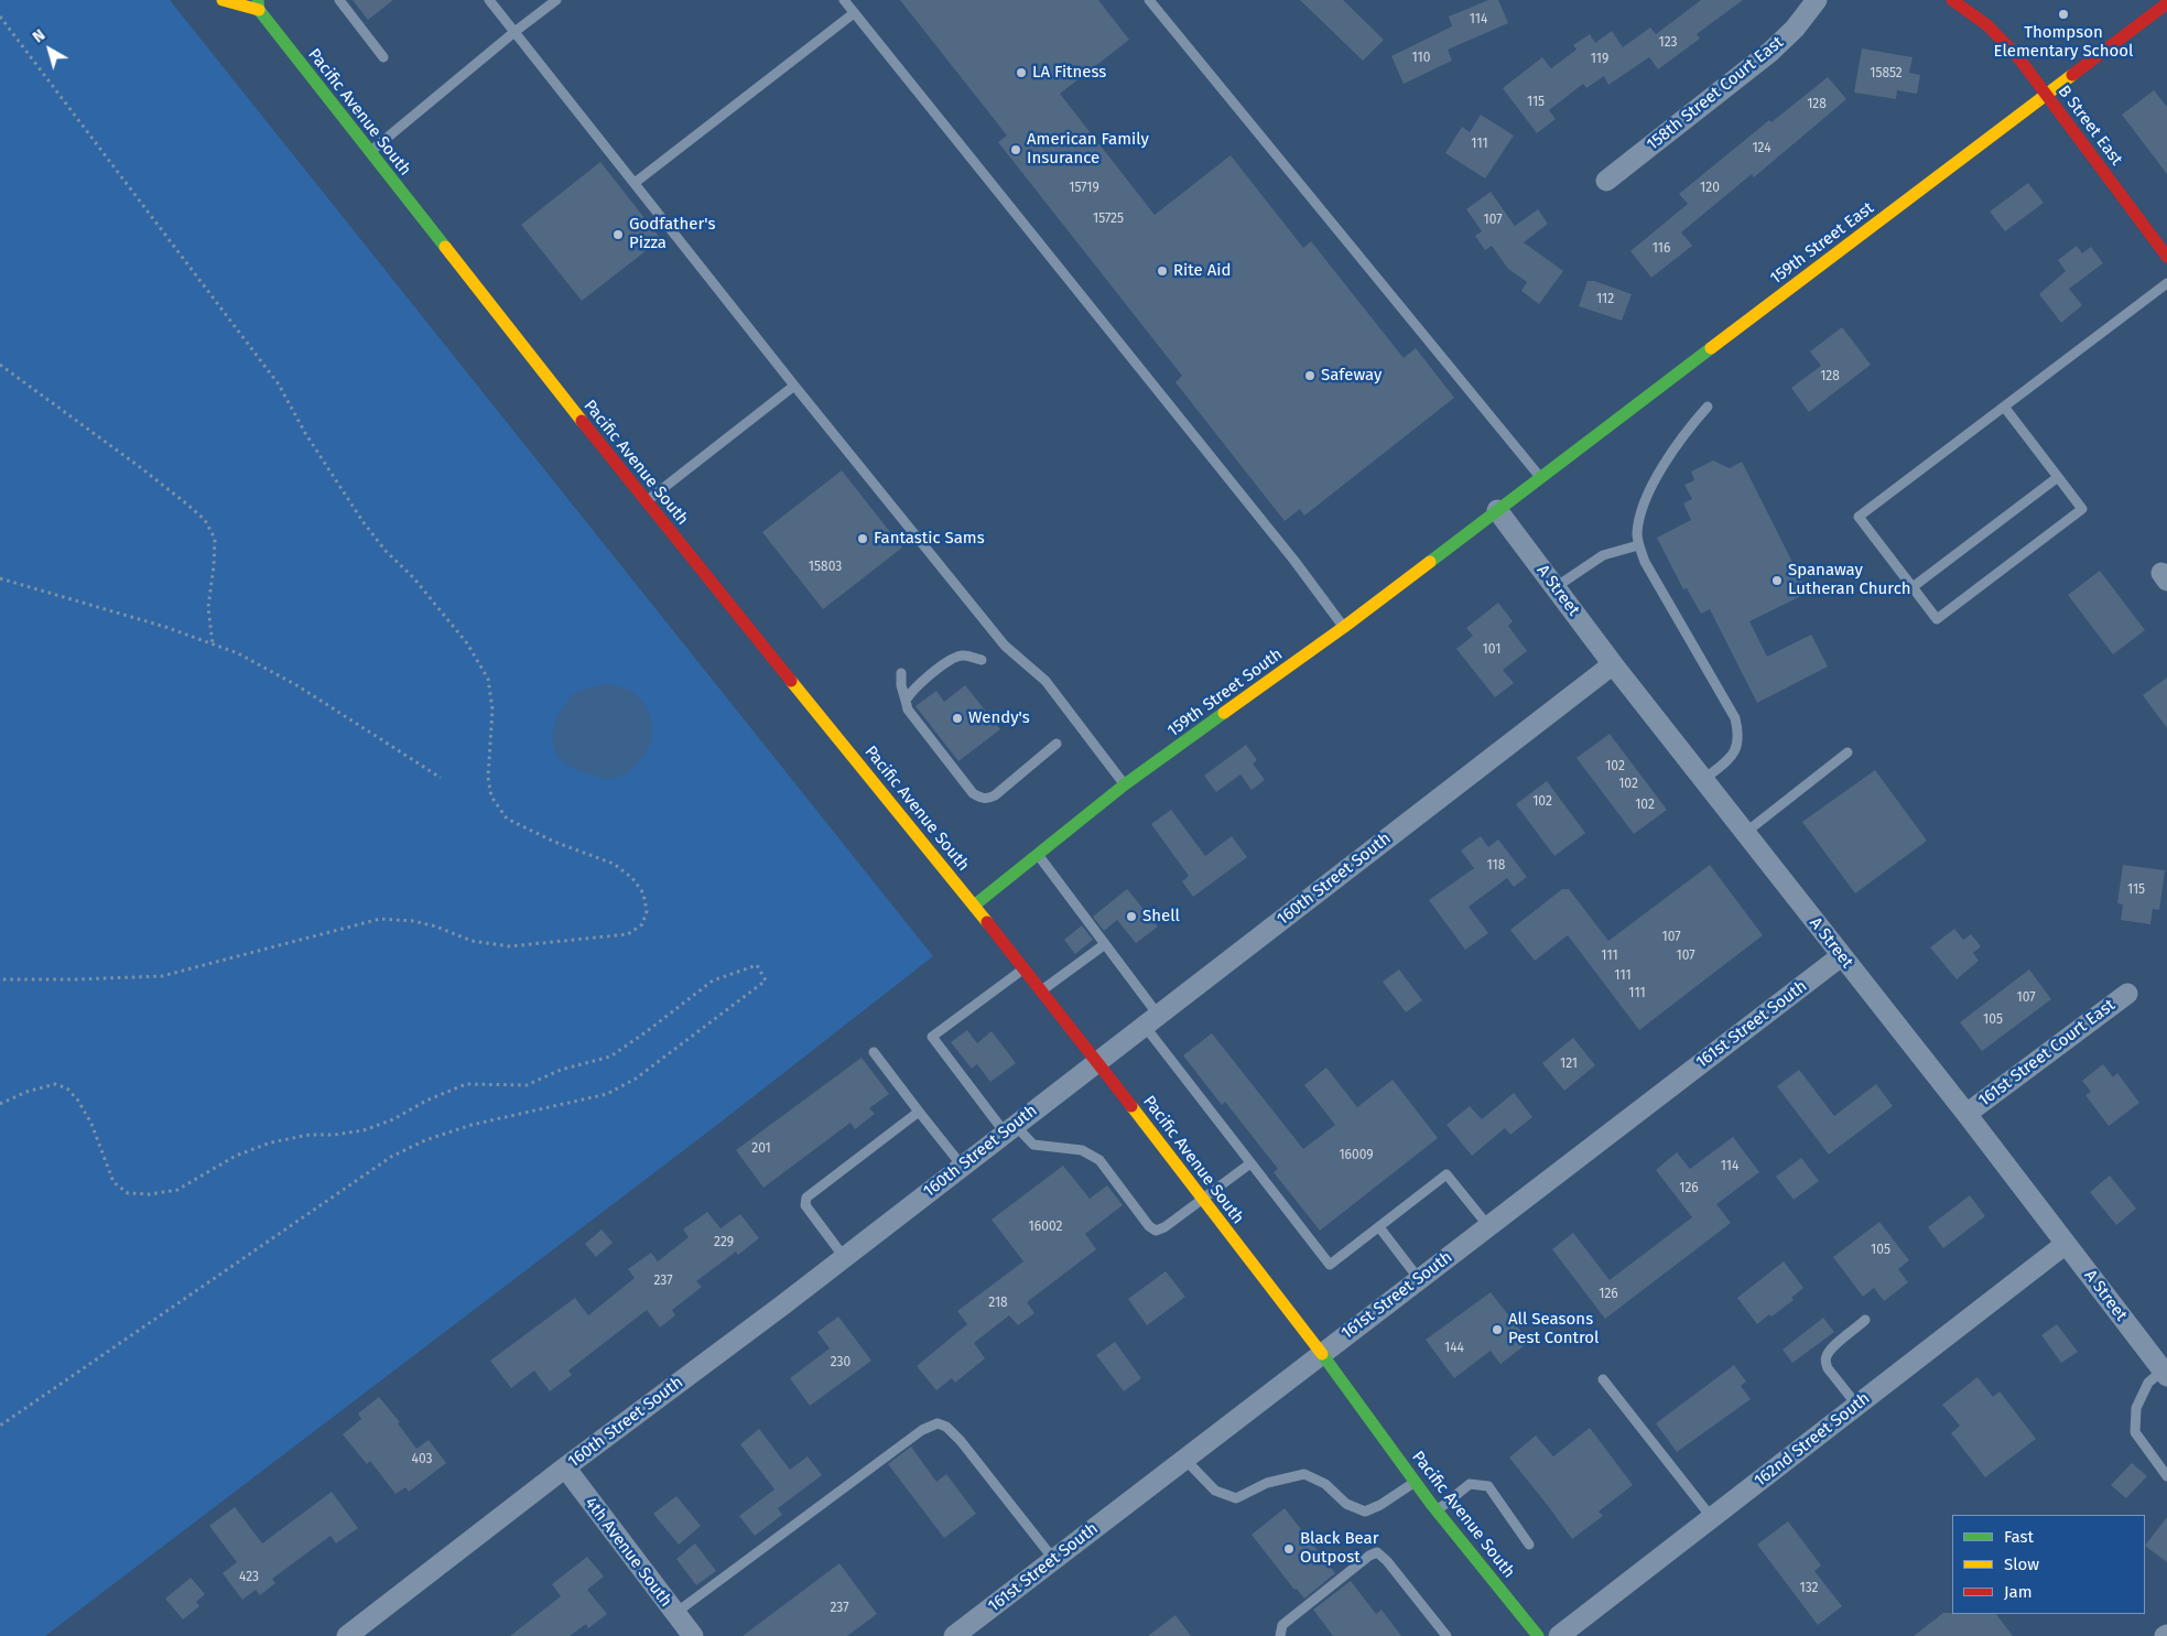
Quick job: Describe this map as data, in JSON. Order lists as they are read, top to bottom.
{
  "streets": {
    "main road": [
      "Pacific Avenue South",
      "B Street East",
      "159th Street East",
      "159th Street South"
    ],
    "street": [
      "158th Street Court East",
      "A Street",
      "160th Street South",
      "161st Street South",
      "161st Street Court East",
      "162nd Street South",
      "4th Avenue South"
    ]
  },
  "crossings": [
    ["Pacific Avenue South", "159th Street South"],
    ["Pacific Avenue South", "160th Street South"],
    ["Pacific Avenue South", "161st Street South"],
    ["B Street East", "159th Street East"],
    ["159th Street East", "A Street"],
    ["159th Street East", "159th Street South"],
    ["A Street", "159th Street South"],
    ["A Street", "160th Street South"],
    ["A Street", "161st Street South"],
    ["A Street", "161st Street Court East"],
    ["A Street", "162nd Street South"],
    ["160th Street South", "4th Avenue South"]
  ],
  "places": [
    "Thompson Elementary School",
    "LA Fitness",
    "American Family Insurance",
    "Godfather's Pizza",
    "Rite Aid",
    "Safeway",
    "Fantastic Sams",
    "Spanaway Lutheran Church",
    "Wendy's",
    "Shell",
    "All Seasons Pest Control",
    "Black Bear Outpost"
  ],
  "house_numbers": [
    "114",
    "123",
    "110",
    "119",
    "15852",
    "115",
    "128",
    "111",
    "124",
    "15719",
    "120",
    "15725",
    "107",
    "116",
    "112",
    "128",
    "15803",
    "101",
    "102",
    "102",
    "102",
    "102",
    "118",
    "115",
    "107",
    "111",
    "107",
    "111",
    "111",
    "107",
    "105",
    "121",
    "201",
    "16009",
    "114",
    "126",
    "16002",
    "229",
    "105",
    "237",
    "126",
    "218",
    "144",
    "230",
    "403",
    "423",
    "132",
    "237"
  ],
  "legend": ["Fast", "Slow", "Jam"],
  "north": "top left"
}
